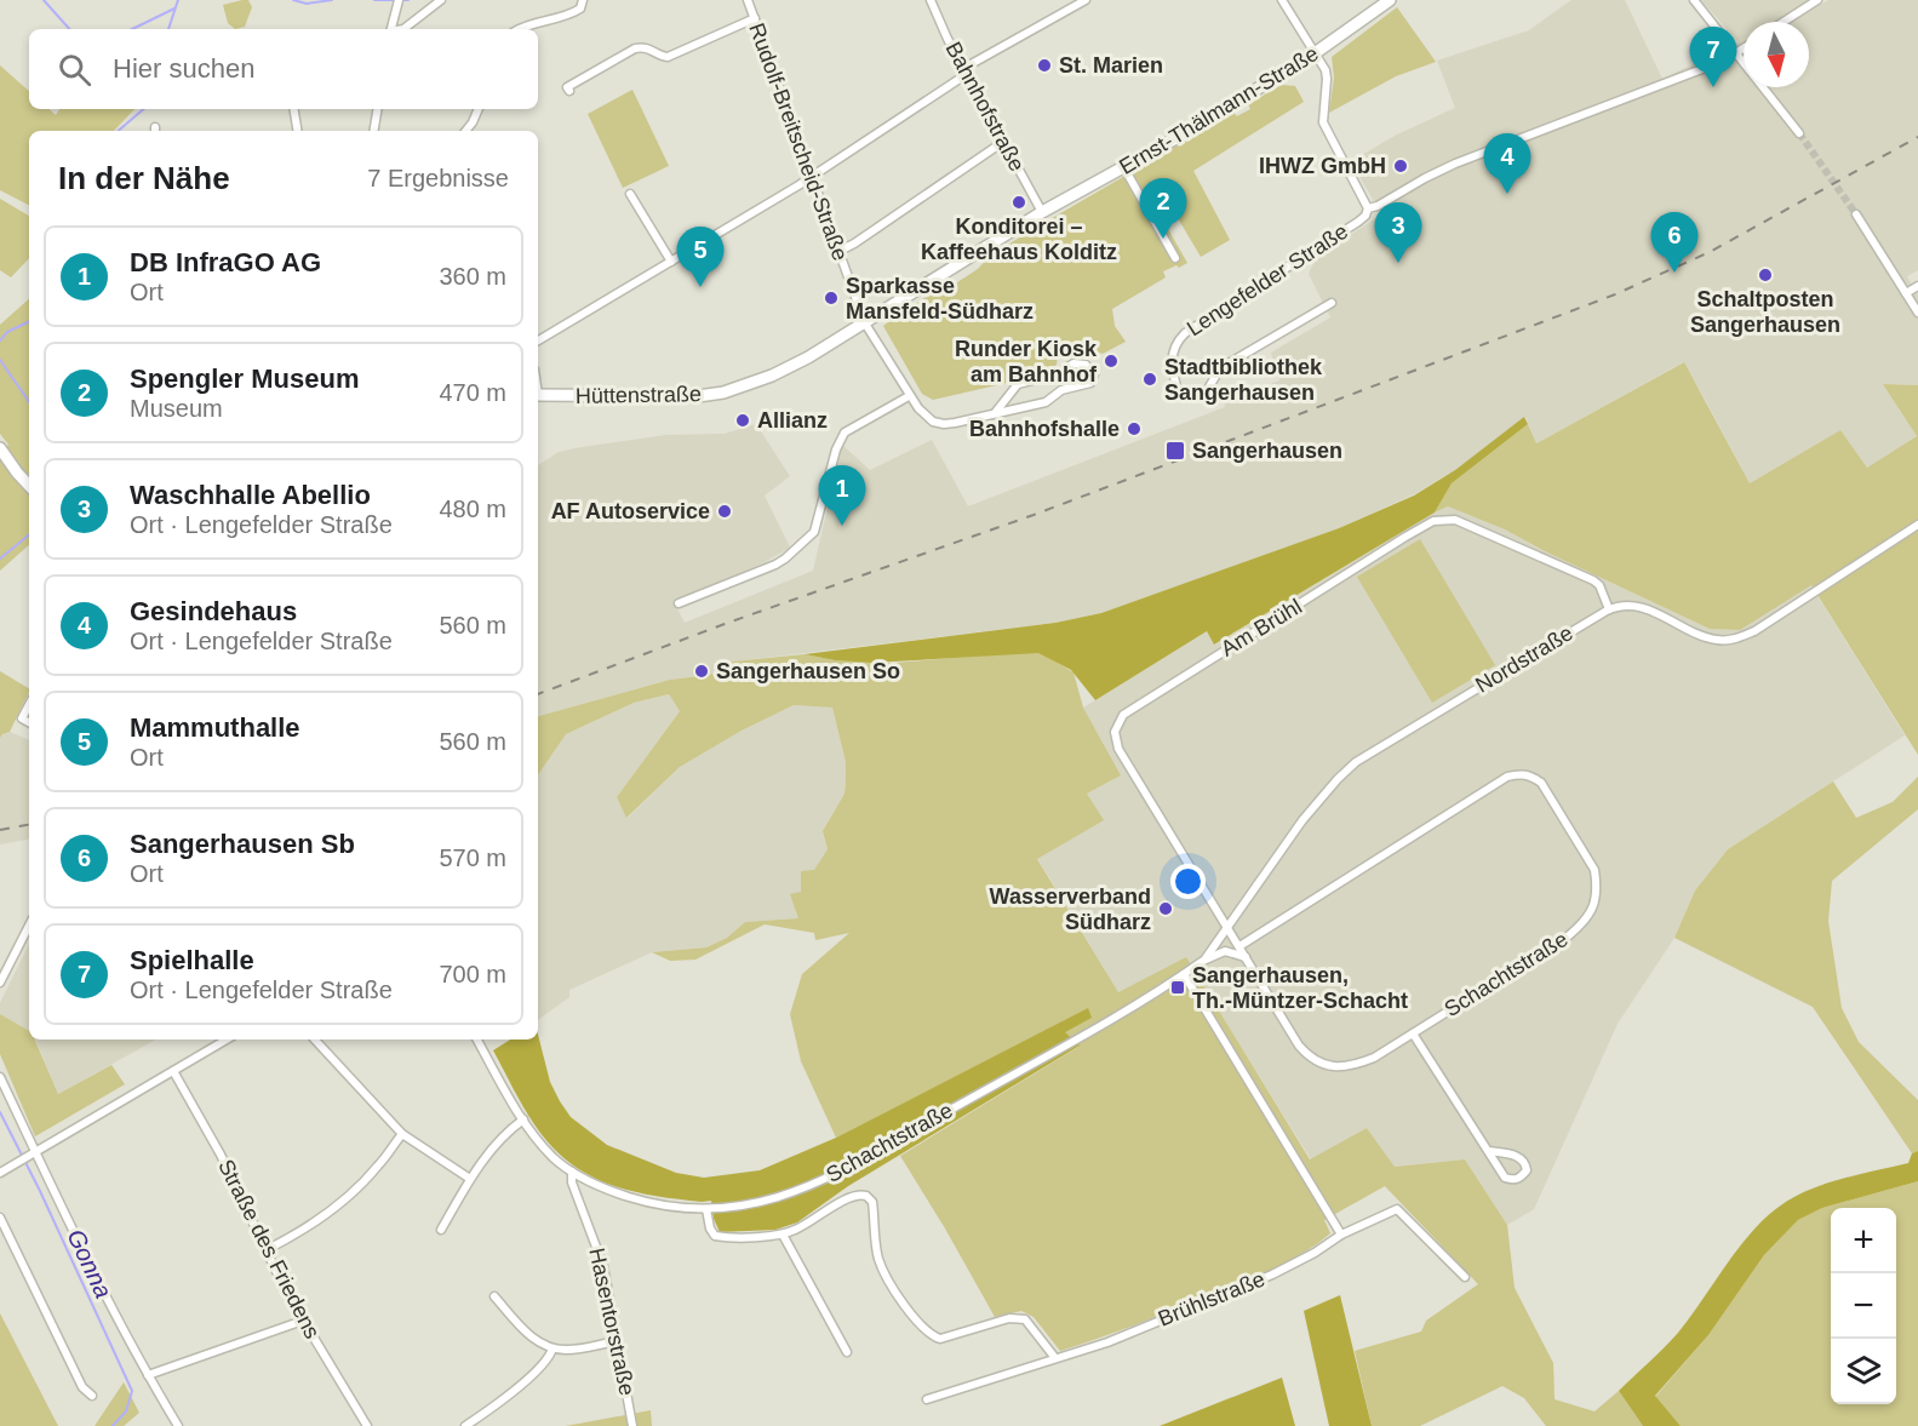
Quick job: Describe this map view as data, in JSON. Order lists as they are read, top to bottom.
{
  "streets": {
    "street": [
      "Bahnhofstraße",
      "Ernst-Thälmann-Straße",
      "Rudolf-Breitscheid-Straße",
      "Lengefelder Straße",
      "Hüttenstraße",
      "Am Brühl",
      "Nordstraße",
      "Schachtstraße",
      "Straße des Friedens",
      "Brühlstraße",
      "Hasentorstraße"
    ]
  },
  "crossings": [
    ["Bahnhofstraße", "Ernst-Thälmann-Straße"],
    ["Bahnhofstraße", "Hüttenstraße"],
    ["Ernst-Thälmann-Straße", "Hüttenstraße"],
    ["Rudolf-Breitscheid-Straße", "Hüttenstraße"],
    ["Am Brühl", "Nordstraße"],
    ["Am Brühl", "Schachtstraße"],
    ["Nordstraße", "Schachtstraße"],
    ["Schachtstraße", "Hasentorstraße"]
  ],
  "water": ["Gonna"],
  "places": {
    "other": [
      "St. Marien",
      "IHWZ GmbH",
      "Konditorei – Kaffeehaus Kolditz",
      "Schaltposten Sangerhausen",
      "Sparkasse Mansfeld-Südharz",
      "Runder Kiosk am Bahnhof",
      "Stadtbibliothek Sangerhausen",
      "Allianz",
      "Bahnhofshalle",
      "AF Autoservice",
      "Sangerhausen So",
      "Wasserverband Südharz"
    ],
    "transit": ["Sangerhausen", "Sangerhausen, Th.-Müntzer-Schacht"]
  },
  "north": "bottom",
  "page": {
    "pins": [
      "7",
      "4",
      "2",
      "3",
      "6",
      "5",
      "1"
    ],
    "search": "Hier suchen",
    "heading": ["In der Nähe", "7 Ergebnisse"],
    "list": [
      {
        "mark": "1",
        "name": "DB InfraGO AG",
        "note": "Ort",
        "value": "360 m"
      },
      {
        "mark": "2",
        "name": "Spengler Museum",
        "note": "Museum",
        "value": "470 m"
      },
      {
        "mark": "3",
        "name": "Waschhalle Abellio",
        "note": "Ort · Lengefelder Straße",
        "value": "480 m"
      },
      {
        "mark": "4",
        "name": "Gesindehaus",
        "note": "Ort · Lengefelder Straße",
        "value": "560 m"
      },
      {
        "mark": "5",
        "name": "Mammuthalle",
        "note": "Ort",
        "value": "560 m"
      },
      {
        "mark": "6",
        "name": "Sangerhausen Sb",
        "note": "Ort",
        "value": "570 m"
      },
      {
        "mark": "7",
        "name": "Spielhalle",
        "note": "Ort · Lengefelder Straße",
        "value": "700 m"
      }
    ],
    "map_buttons": ["+", "−"]
  }
}
